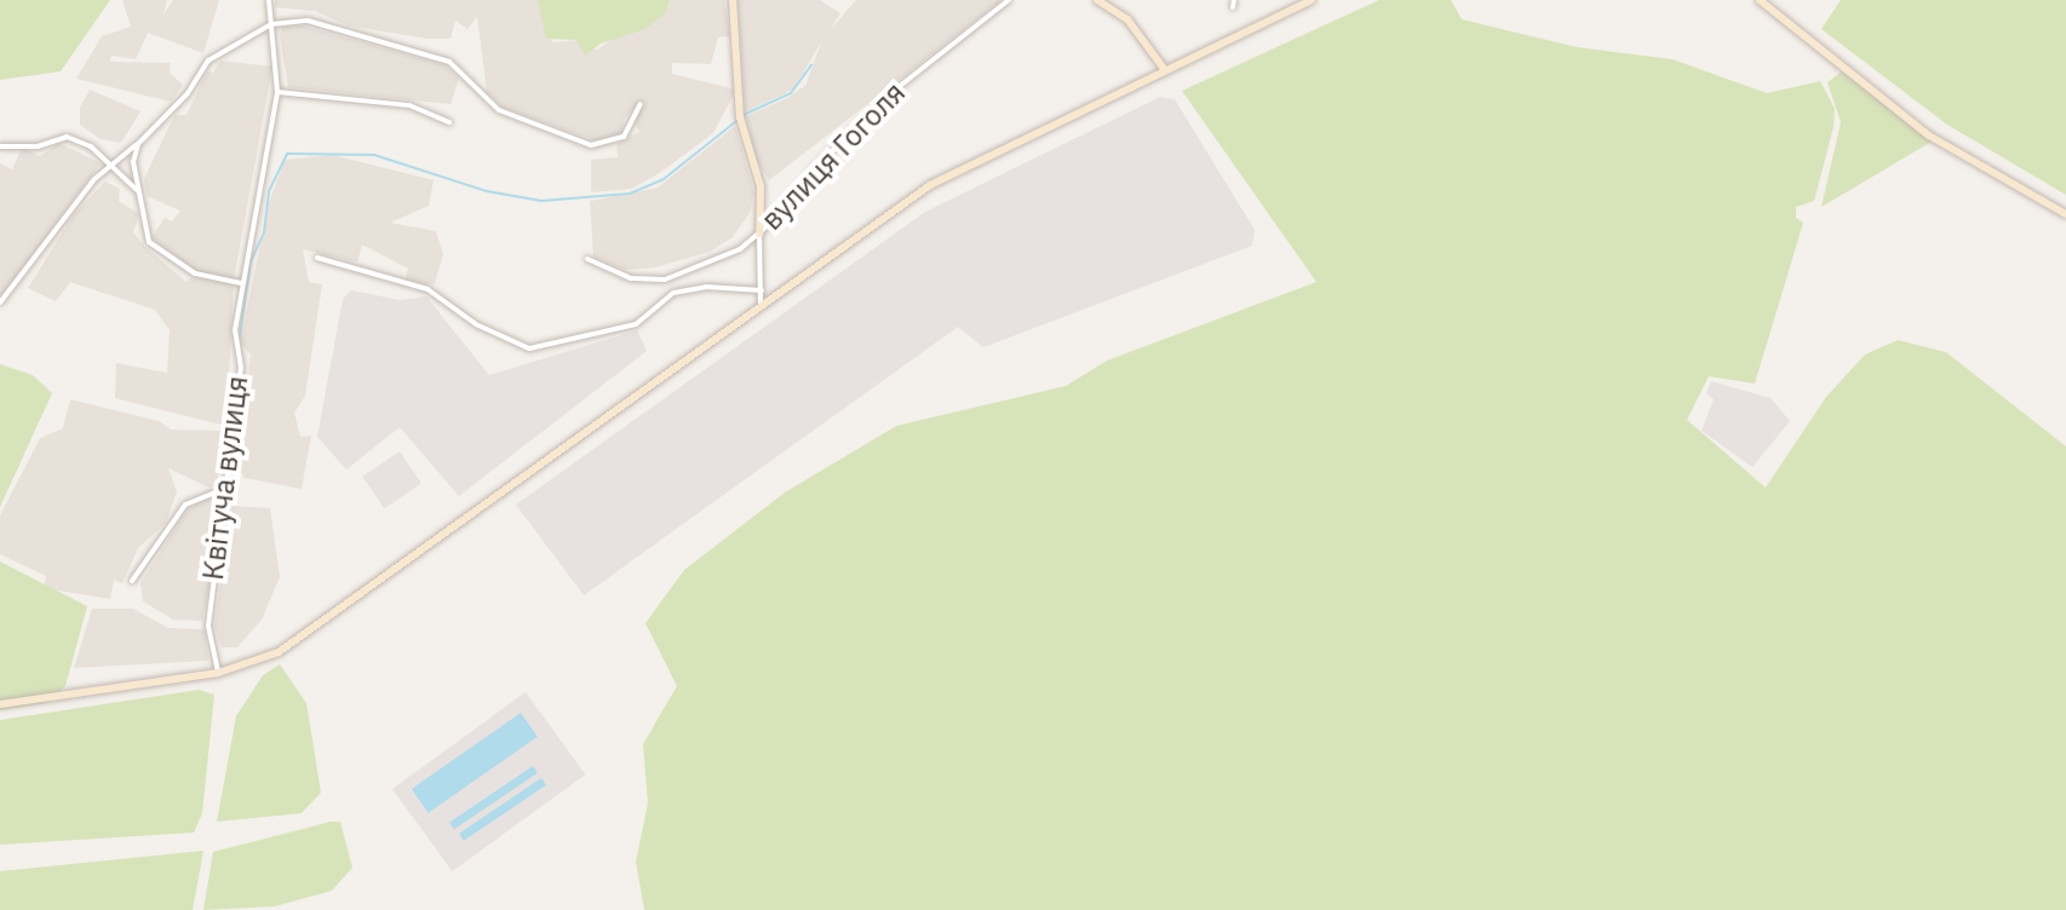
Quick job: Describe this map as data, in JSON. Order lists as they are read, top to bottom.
{
  "streets": {
    "street": ["вулиця Гоголя", "Квітуча вулиця"]
  }
}
